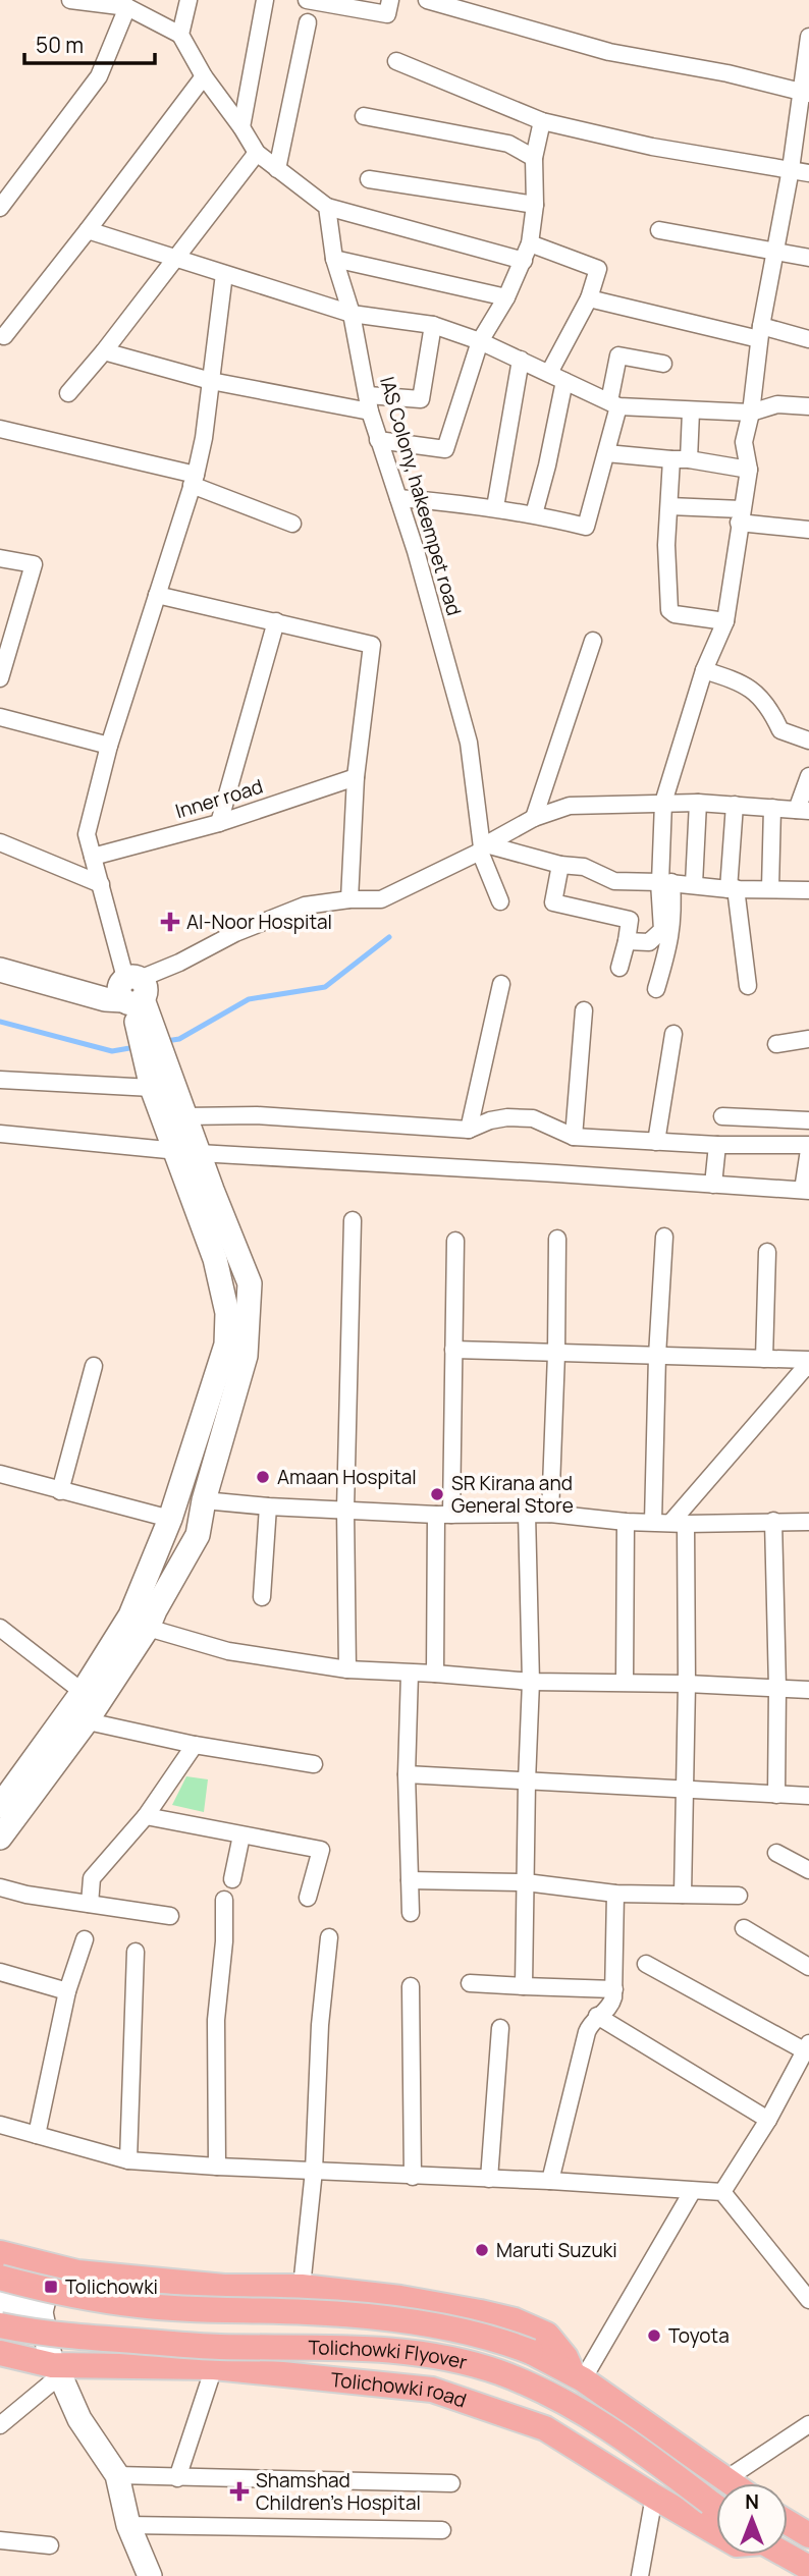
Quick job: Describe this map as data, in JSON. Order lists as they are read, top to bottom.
{
  "streets": {
    "main road": ["Tolichowki Flyover", "Tolichowki road"],
    "street": ["IAS Colony, hakeempet road", "Inner road"]
  },
  "places": {
    "health": ["Al-Noor Hospital", "Shamshad Children's Hospital"],
    "other": [
      "Amaan Hospital",
      "SR Kirana and General Store",
      "Maruti Suzuki",
      "Toyota"
    ],
    "transit": ["Tolichowki"]
  },
  "scale_bar": "50 m",
  "north": "top"
}
